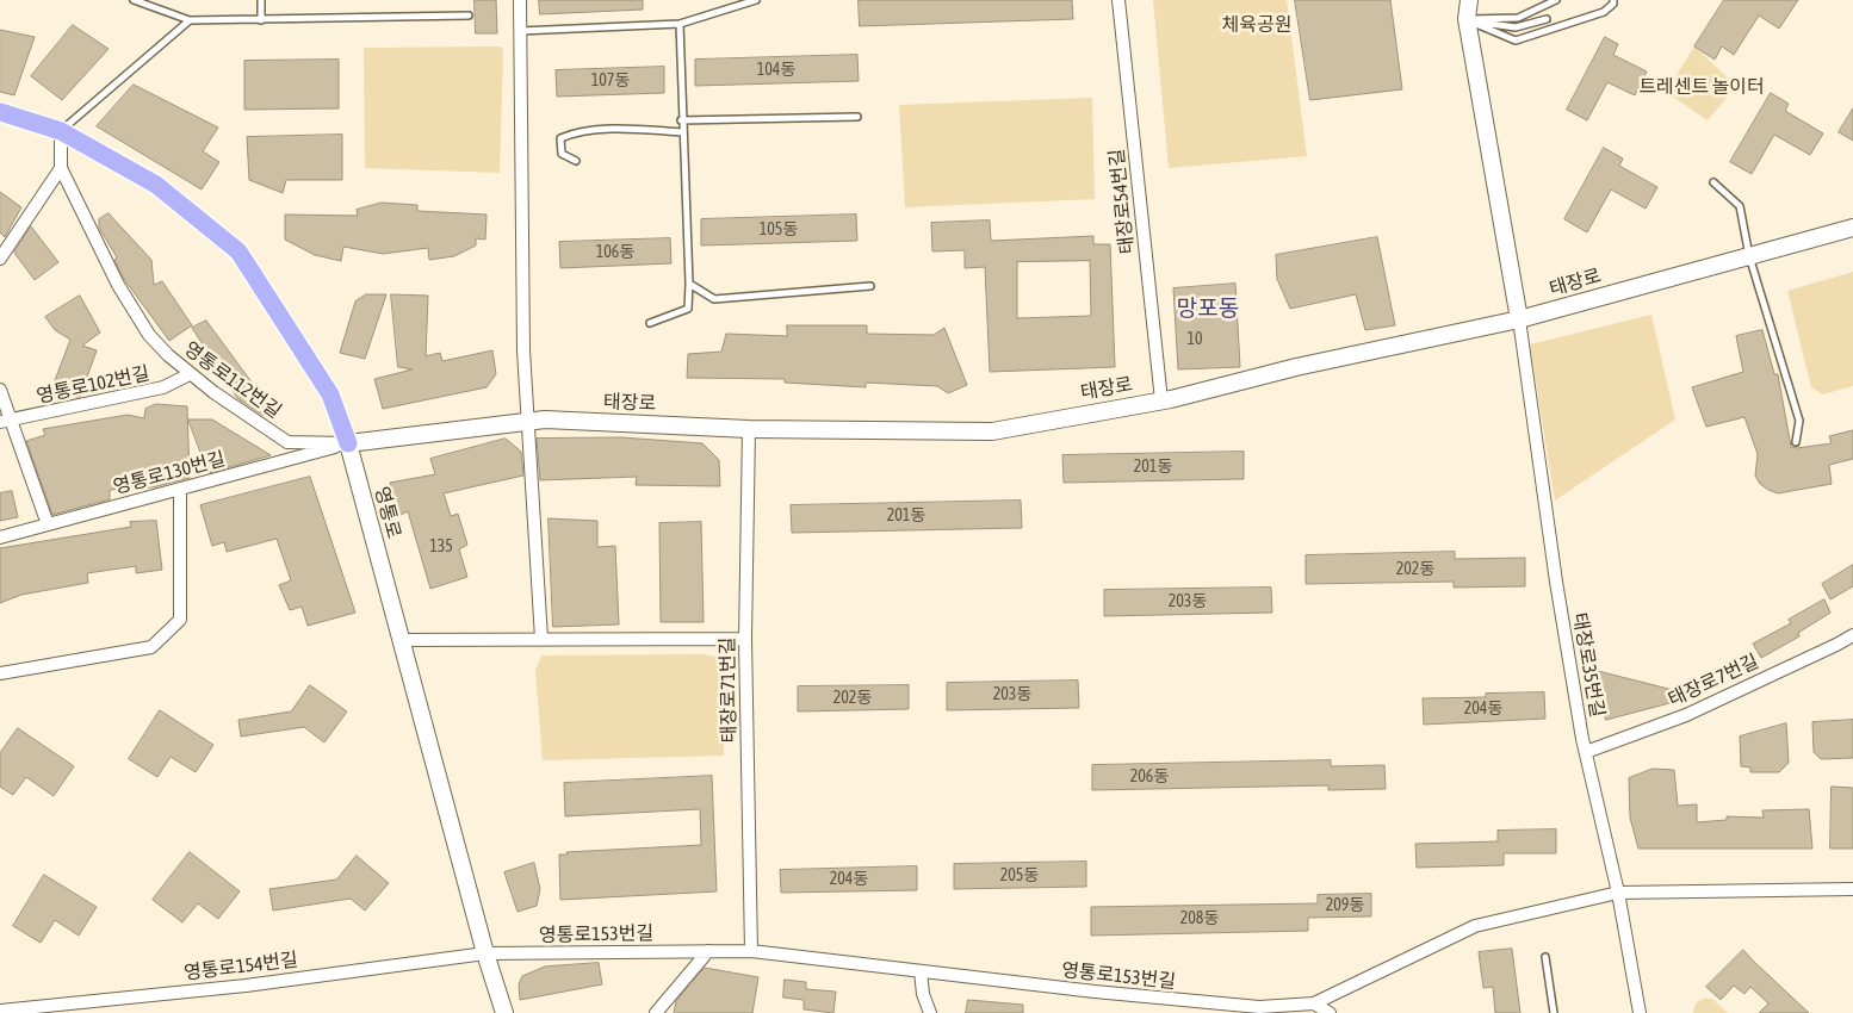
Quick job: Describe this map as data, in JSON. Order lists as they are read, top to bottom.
{
  "streets": {
    "main road": ["영통로"],
    "street": [
      "태장로54번길",
      "태장로",
      "영통로112번길",
      "영통로102번길",
      "영통로130번길",
      "태장로35번길",
      "태장로7번길",
      "태장로71번길",
      "영통로153번길",
      "영통로154번길"
    ]
  },
  "crossings": [
    ["태장로54번길", "태장로"],
    ["태장로", "영통로112번길"],
    ["태장로", "영통로130번길"],
    ["태장로", "영통로"],
    ["태장로", "태장로35번길"],
    ["태장로", "태장로71번길"],
    ["영통로112번길", "영통로102번길"],
    ["영통로112번길", "영통로130번길"],
    ["영통로112번길", "영통로"],
    ["영통로130번길", "영통로"],
    ["영통로", "영통로153번길"],
    ["영통로", "영통로154번길"],
    ["태장로35번길", "태장로7번길"],
    ["태장로35번길", "영통로153번길"],
    ["태장로71번길", "영통로153번길"],
    ["영통로153번길", "영통로154번길"]
  ],
  "districts": ["망포동"],
  "parks": ["체육공원", "트레센트 놀이터"],
  "house_numbers": [
    "104동",
    "107동",
    "105동",
    "106동",
    "10",
    "201동",
    "201동",
    "135",
    "202동",
    "203동",
    "203동",
    "202동",
    "204동",
    "206동",
    "205동",
    "204동",
    "209동",
    "208동"
  ]
}
